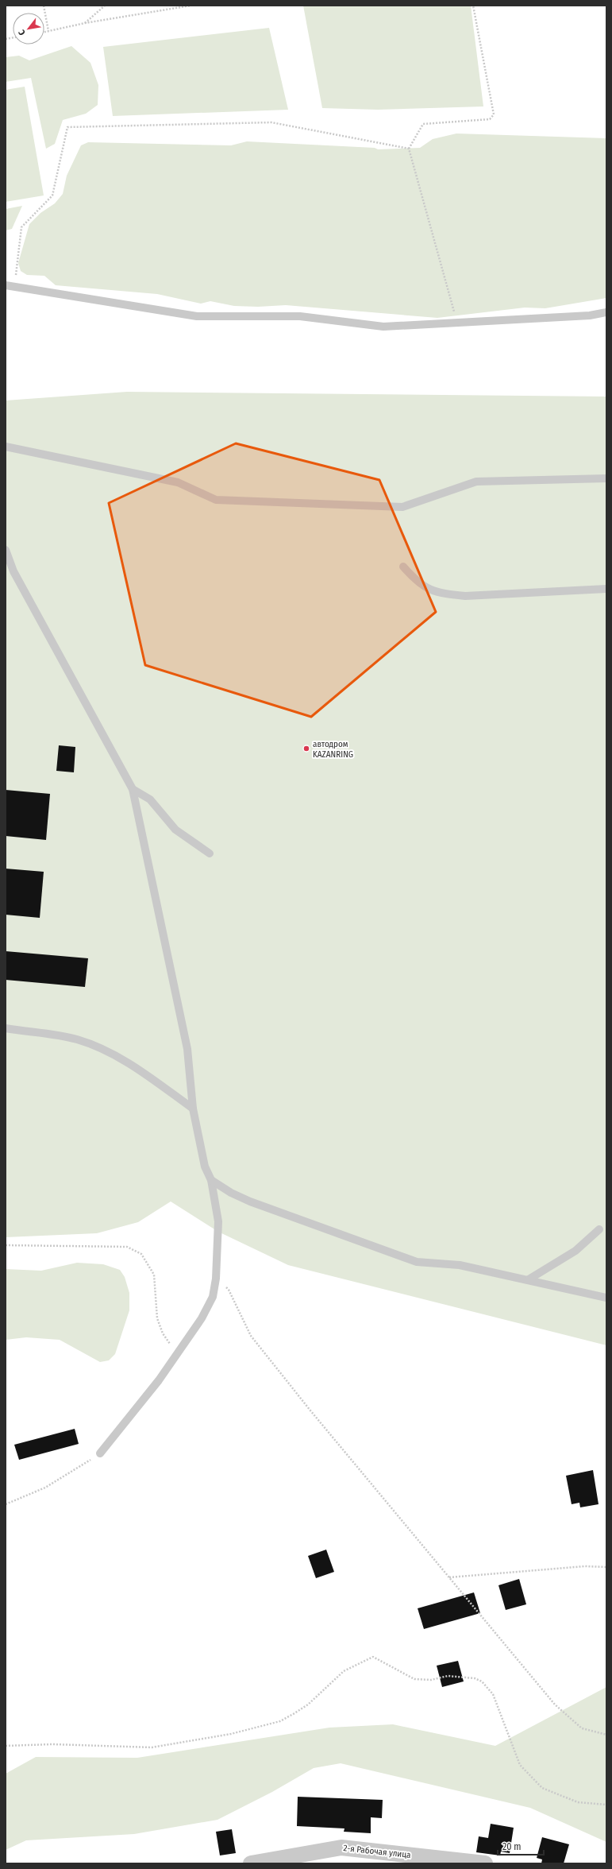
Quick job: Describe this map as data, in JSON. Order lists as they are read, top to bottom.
{
  "streets": {
    "street": ["2-я Рабочая улица"]
  },
  "places": ["автодром KAZANRING"],
  "scale_bar": "20 m",
  "north": "bottom left"
}
